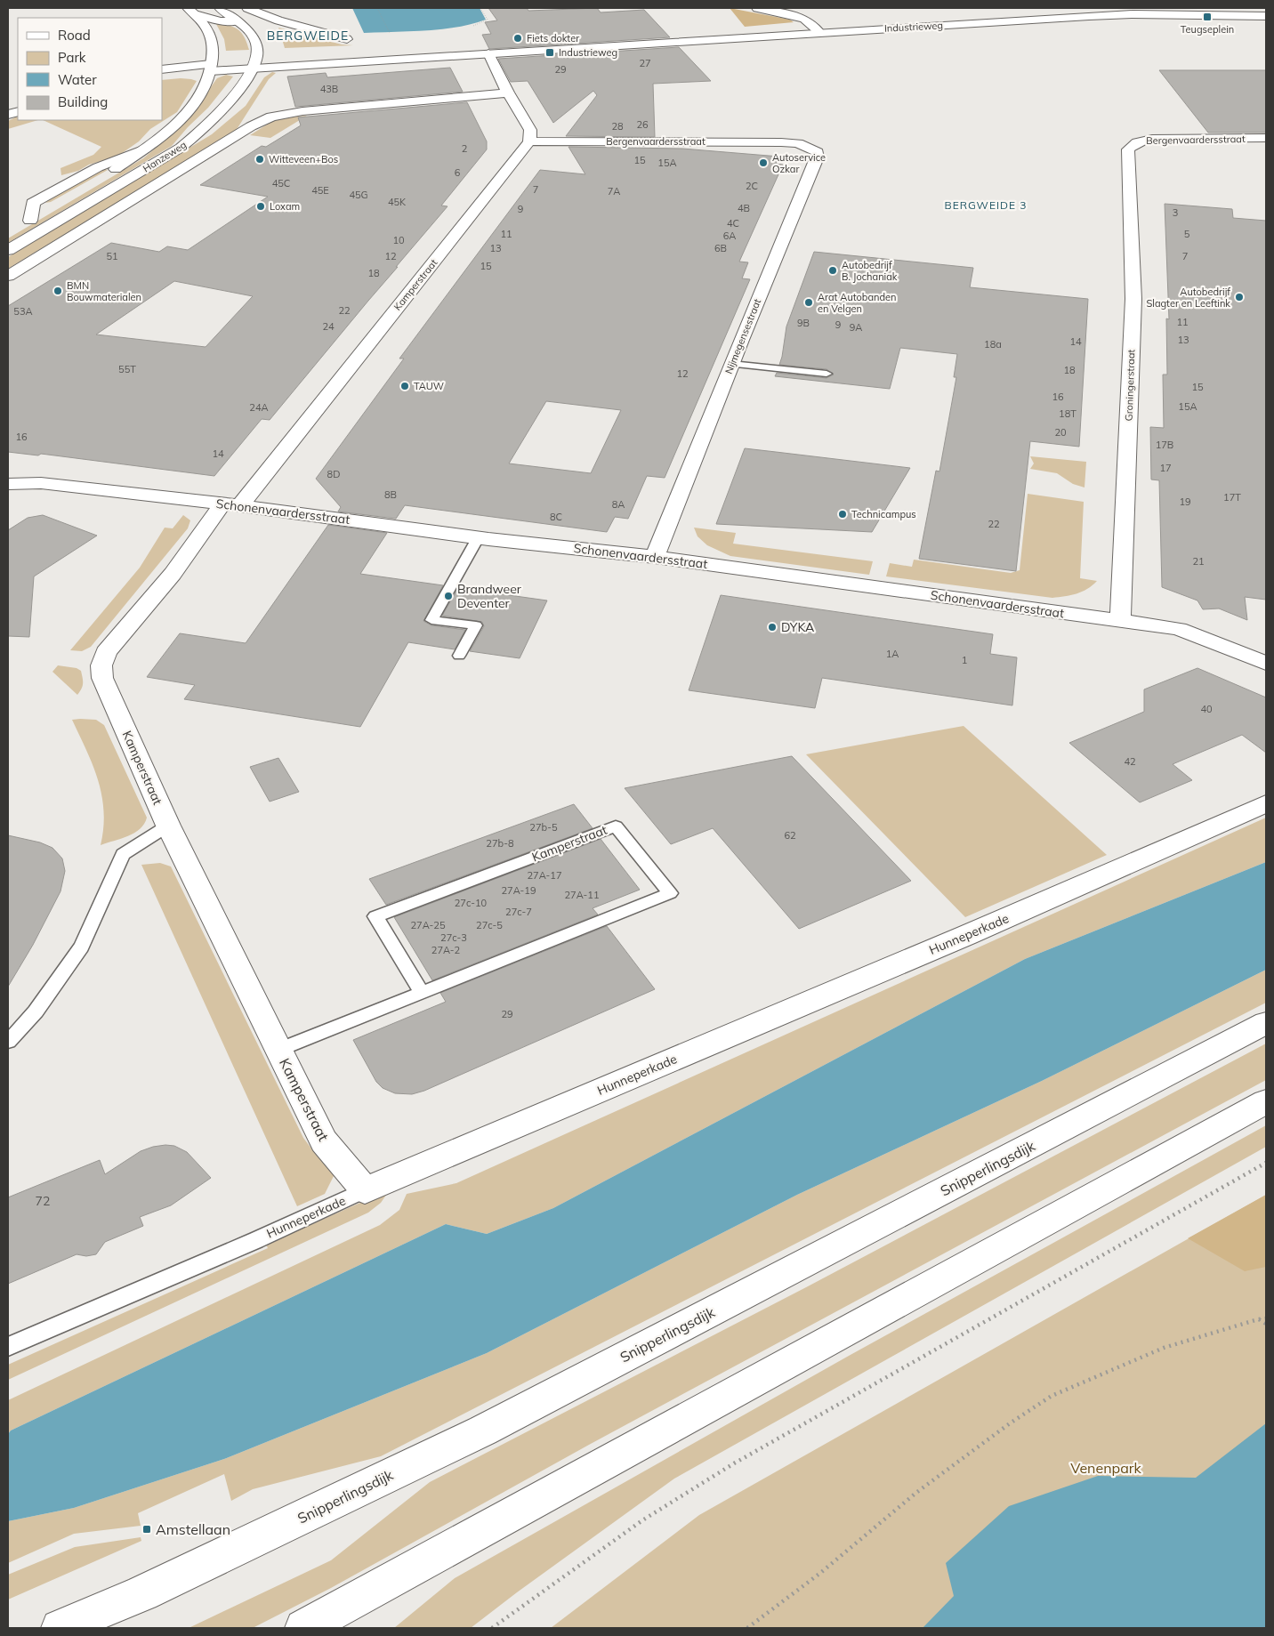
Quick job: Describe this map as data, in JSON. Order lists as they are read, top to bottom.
{
  "streets": {
    "street": [
      "Industrieweg",
      "Bergenvaardersstraat",
      "Hanzeweg",
      "Kamperstraat",
      "Nijmegensestraat",
      "Groningerstraat",
      "Schonenvaardersstraat",
      "Hunneperkade",
      "Snipperlingsdijk"
    ]
  },
  "crossings": [
    ["Industrieweg", "Hanzeweg"],
    ["Bergenvaardersstraat", "Kamperstraat"],
    ["Bergenvaardersstraat", "Nijmegensestraat"],
    ["Bergenvaardersstraat", "Groningerstraat"],
    ["Kamperstraat", "Schonenvaardersstraat"],
    ["Kamperstraat", "Hunneperkade"],
    ["Nijmegensestraat", "Schonenvaardersstraat"],
    ["Groningerstraat", "Schonenvaardersstraat"]
  ],
  "districts": ["BERGWEIDE", "BERGWEIDE 3"],
  "parks": ["Venenpark"],
  "places": {
    "transit": ["Teugseplein", "Industrieweg", "Amstellaan"],
    "other": [
      "Fiets dokter",
      "Witteveen+Bos",
      "Autoservice Ozkar",
      "Loxam",
      "Autobedrijf B. Jochaniak",
      "BMN Bouwmaterialen",
      "Autobedrijf Slagter en Leeftink",
      "Arat Autobanden en Velgen",
      "TAUW",
      "Technicampus",
      "Brandweer Deventer",
      "DYKA"
    ]
  },
  "house_numbers": [
    "27",
    "29",
    "43B",
    "26",
    "28",
    "2",
    "15",
    "15A",
    "6",
    "45C",
    "2C",
    "7",
    "45E",
    "7A",
    "45G",
    "45K",
    "4B",
    "9",
    "3",
    "4C",
    "11",
    "5",
    "6A",
    "10",
    "13",
    "6B",
    "51",
    "12",
    "7",
    "15",
    "18",
    "22",
    "53A",
    "11",
    "9B",
    "9",
    "24",
    "9A",
    "13",
    "14",
    "18a",
    "55T",
    "18",
    "12",
    "15",
    "16",
    "15A",
    "24A",
    "18T",
    "20",
    "16",
    "17B",
    "14",
    "17",
    "8D",
    "8B",
    "17T",
    "19",
    "8A",
    "8C",
    "22",
    "21",
    "1A",
    "1",
    "40",
    "42",
    "27b-5",
    "62",
    "27b-8",
    "27A-17",
    "27A-19",
    "27A-11",
    "27c-10",
    "27c-7",
    "27A-25",
    "27c-5",
    "27c-3",
    "27A-2",
    "29",
    "72"
  ],
  "legend": [
    "Road",
    "Park",
    "Water",
    "Building"
  ]
}
